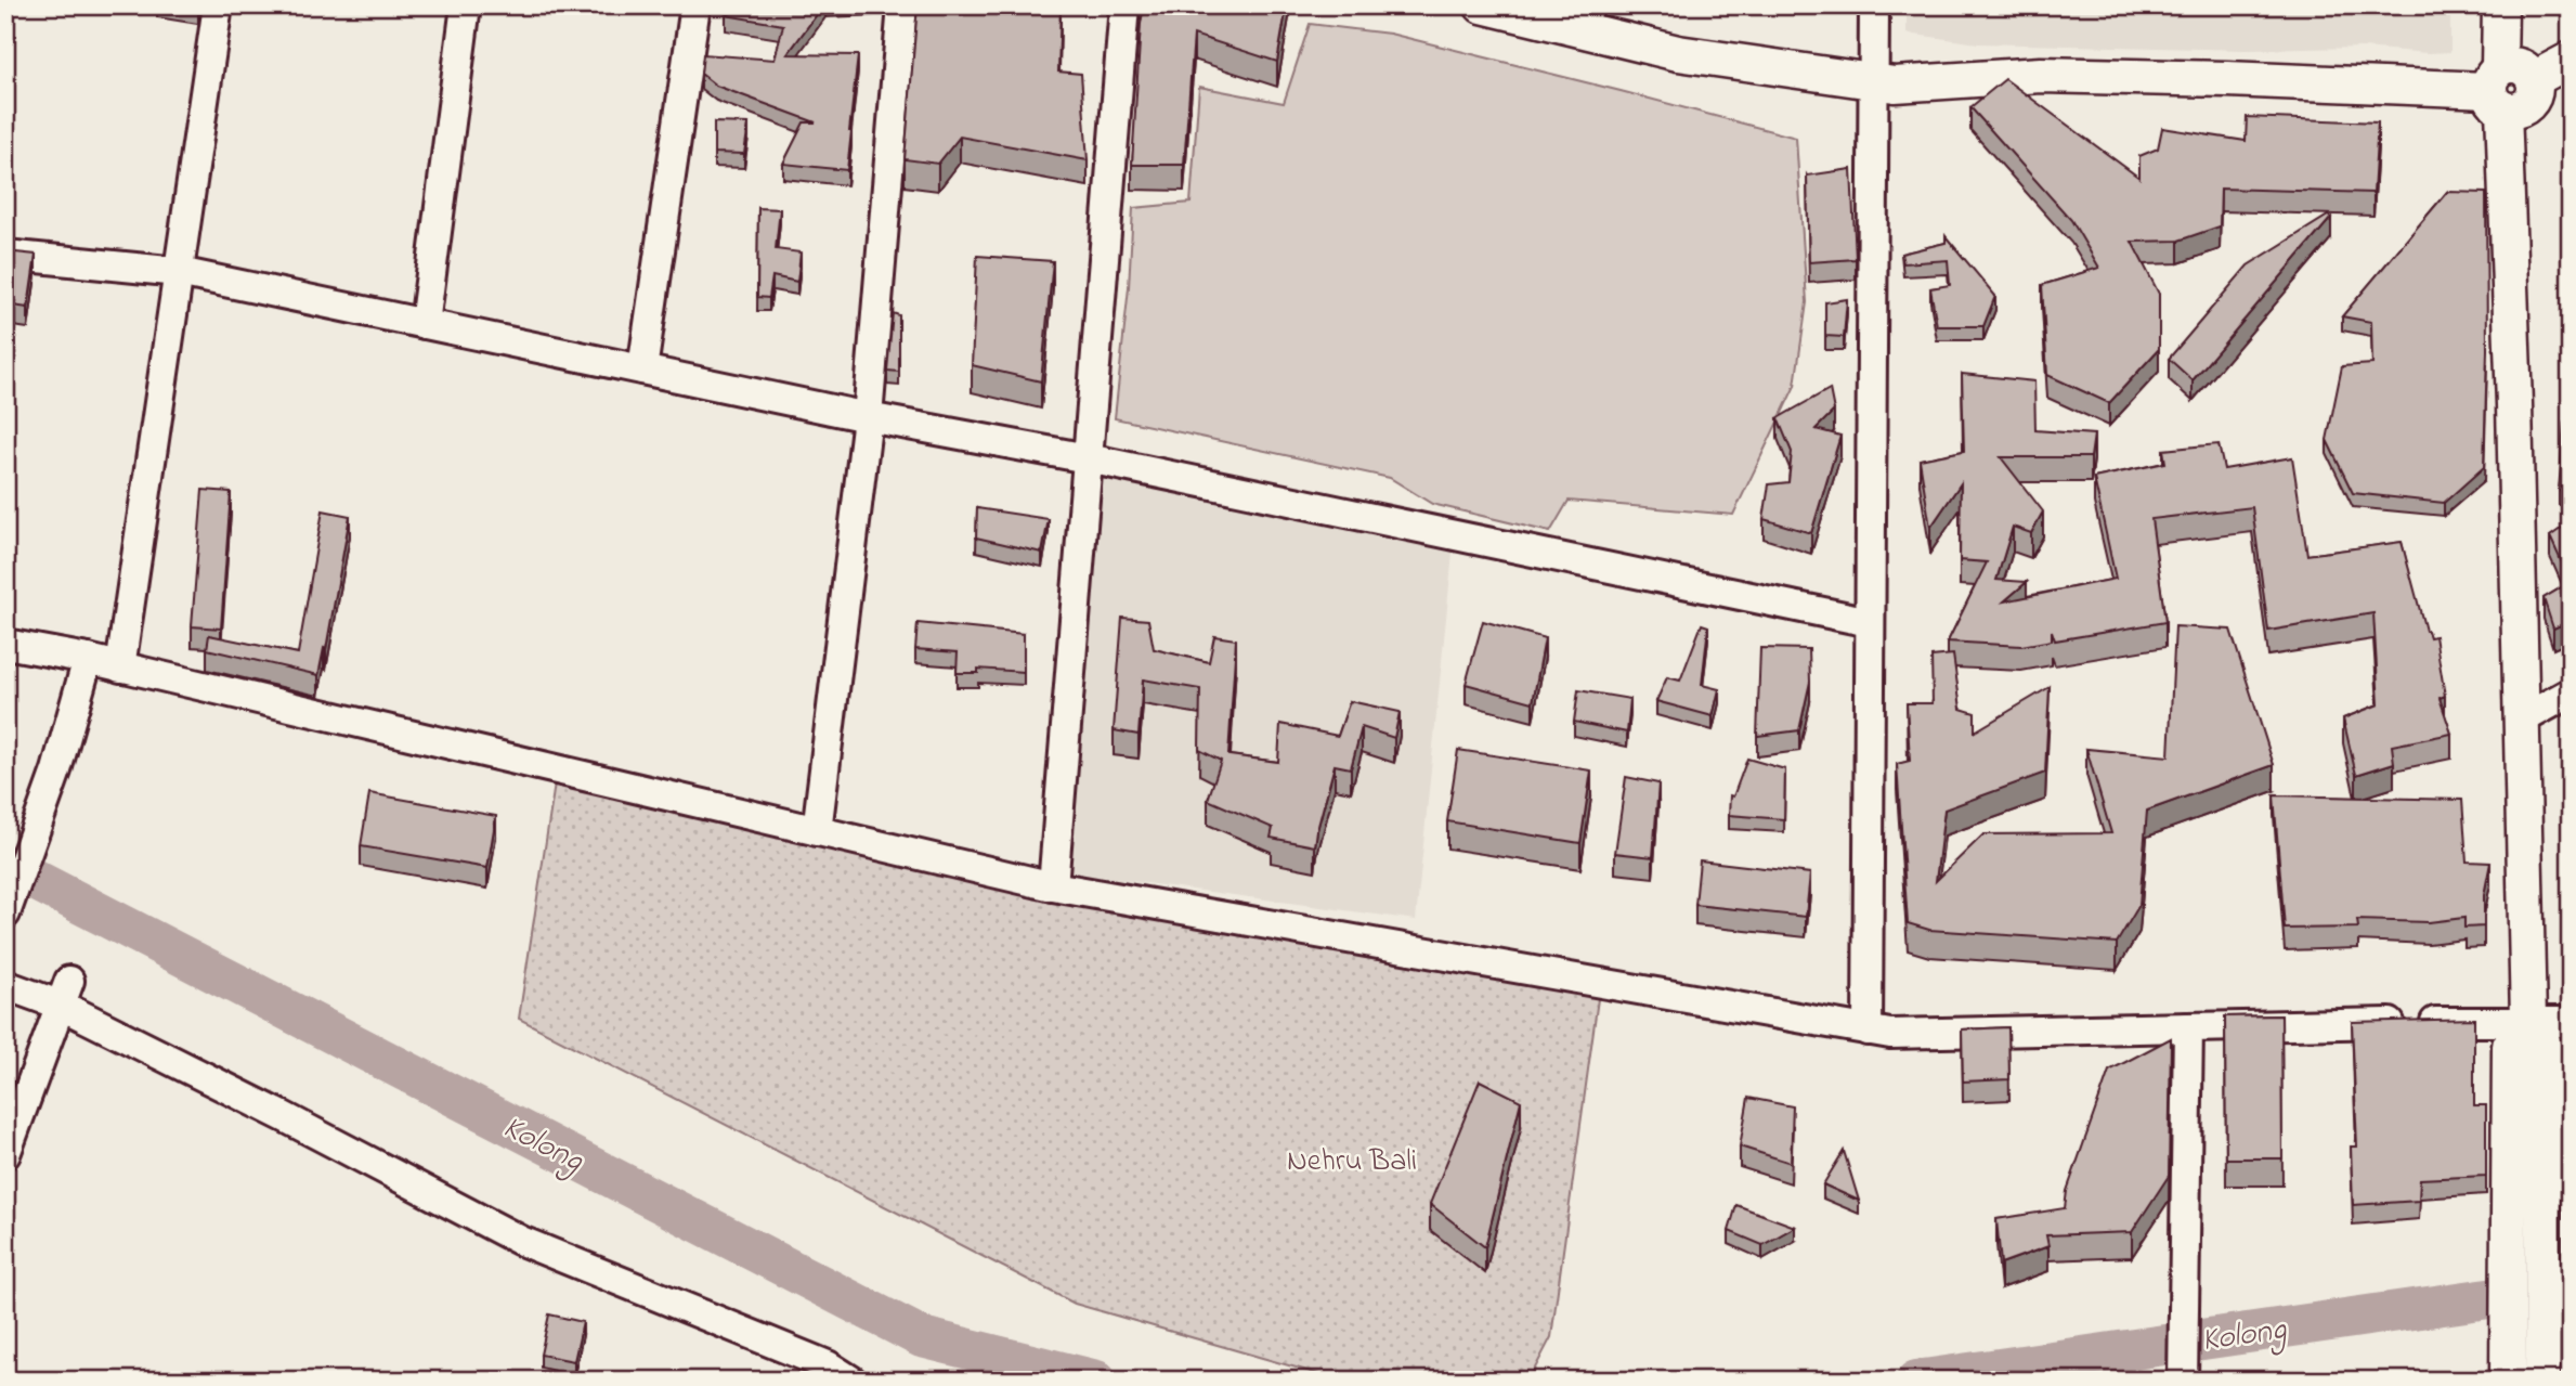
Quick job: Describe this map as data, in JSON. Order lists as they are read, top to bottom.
{
  "water": ["Kolong"],
  "parks": ["Nehru Bali"]
}
